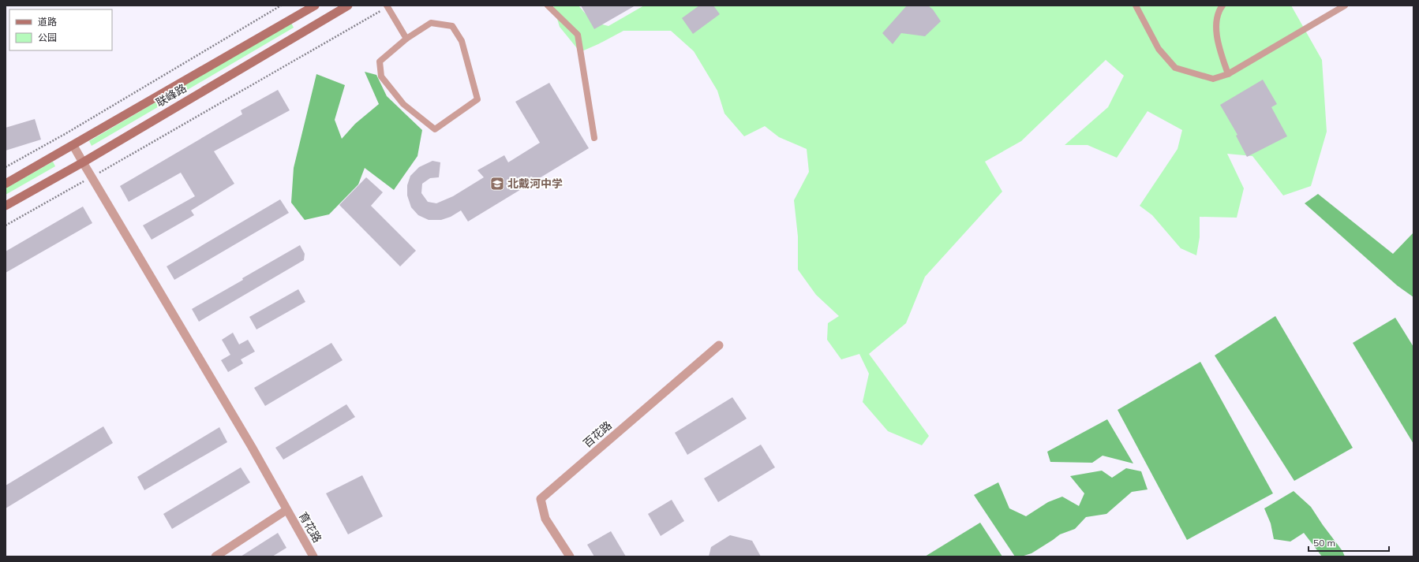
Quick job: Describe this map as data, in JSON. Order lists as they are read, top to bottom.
{
  "streets": {
    "main road": ["联峰路"],
    "street": ["百花路", "育花路"]
  },
  "crossings": [
    ["联峰路", "育花路"]
  ],
  "places": {
    "school or university": ["北戴河中学"]
  },
  "legend": ["道路", "公园"],
  "scale_bar": "50 m"
}
